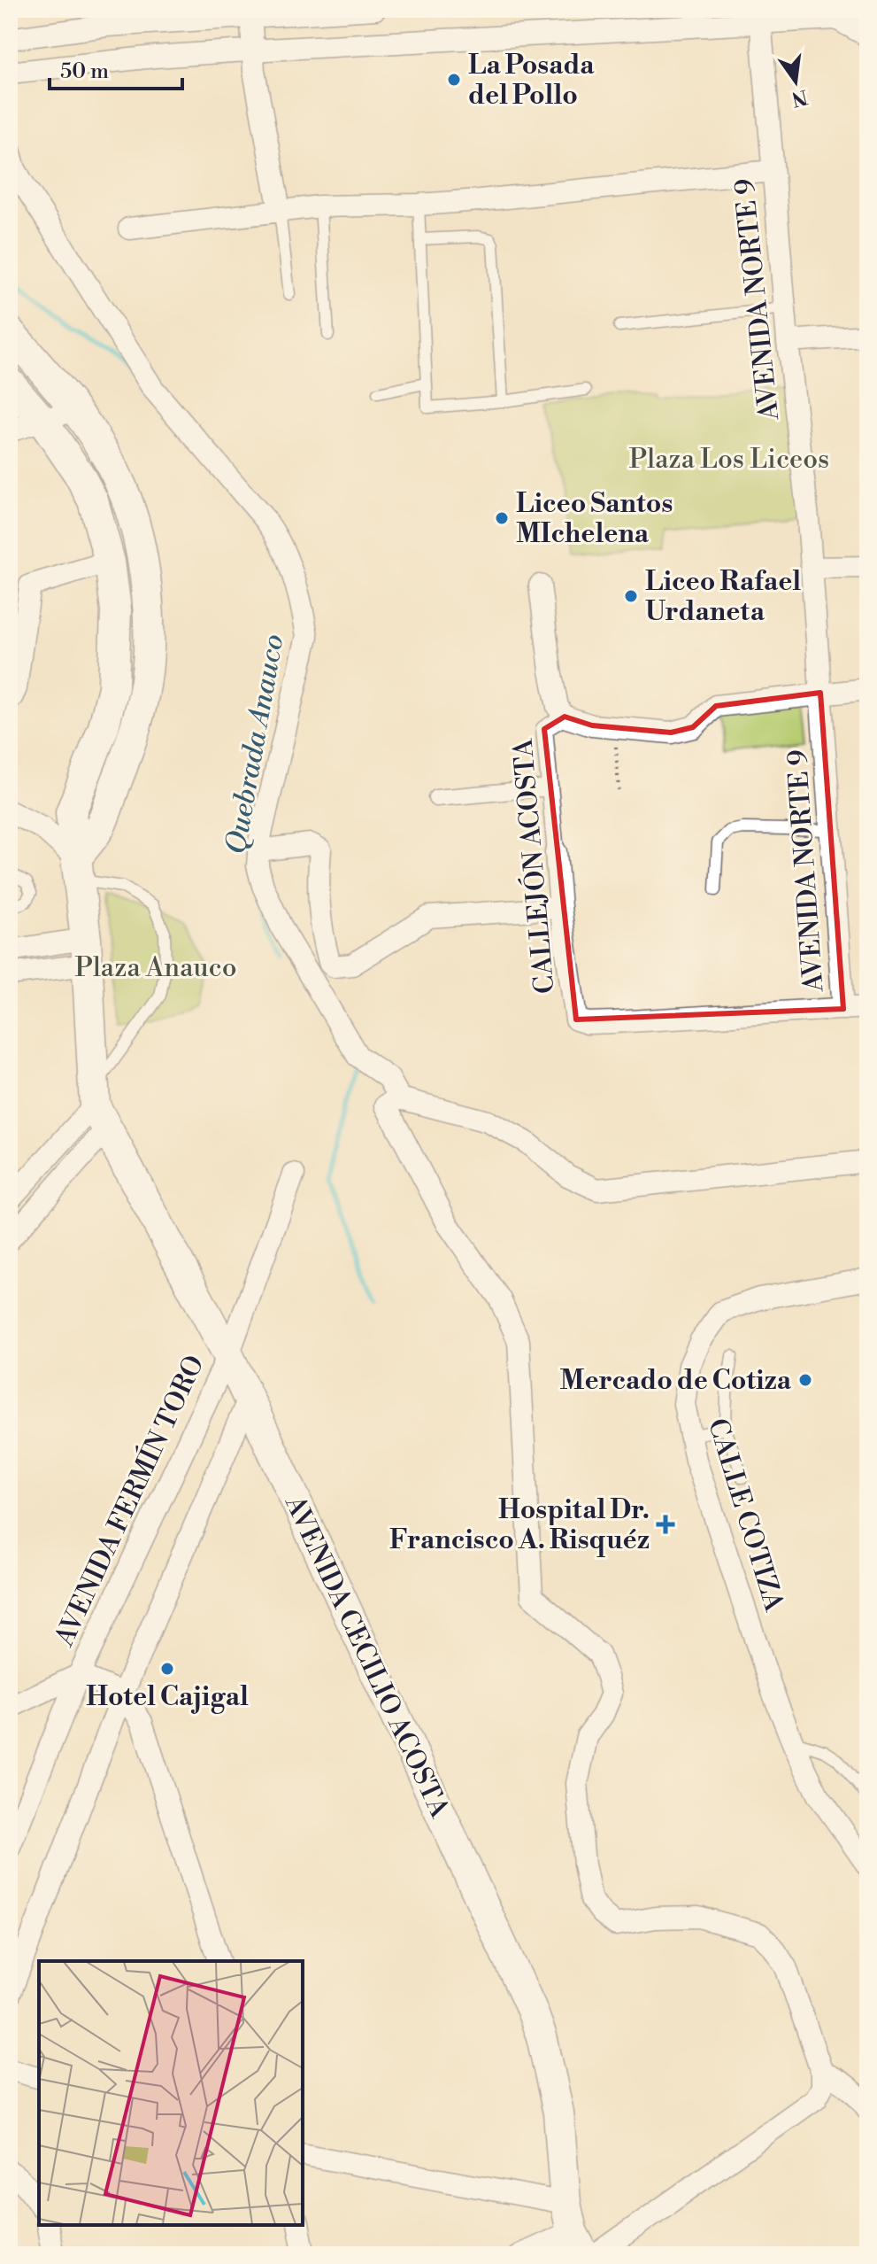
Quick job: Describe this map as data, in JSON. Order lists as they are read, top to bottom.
{
  "streets": {
    "main road": ["AVENIDA CECILIO ACOSTA"],
    "street": [
      "AVENIDA NORTE 9",
      "CALLEJÓN ACOSTA",
      "AVENIDA FERMÍN TORO",
      "CALLE COTIZA"
    ]
  },
  "crossings": [
    ["AVENIDA NORTE 9", "CALLEJÓN ACOSTA"],
    ["AVENIDA FERMÍN TORO", "AVENIDA CECILIO ACOSTA"]
  ],
  "water": ["Quebrada Anauco"],
  "parks": ["Plaza Los Liceos", "Plaza Anauco"],
  "places": {
    "other": [
      "La Posada del Pollo",
      "Liceo Santos MIchelena",
      "Liceo Rafael Urdaneta",
      "Mercado de Cotiza",
      "Hotel Cajigal"
    ],
    "health": ["Hospital Dr. Francisco A. Risquéz"]
  },
  "scale_bar": "50 m",
  "north": "bottom"
}
